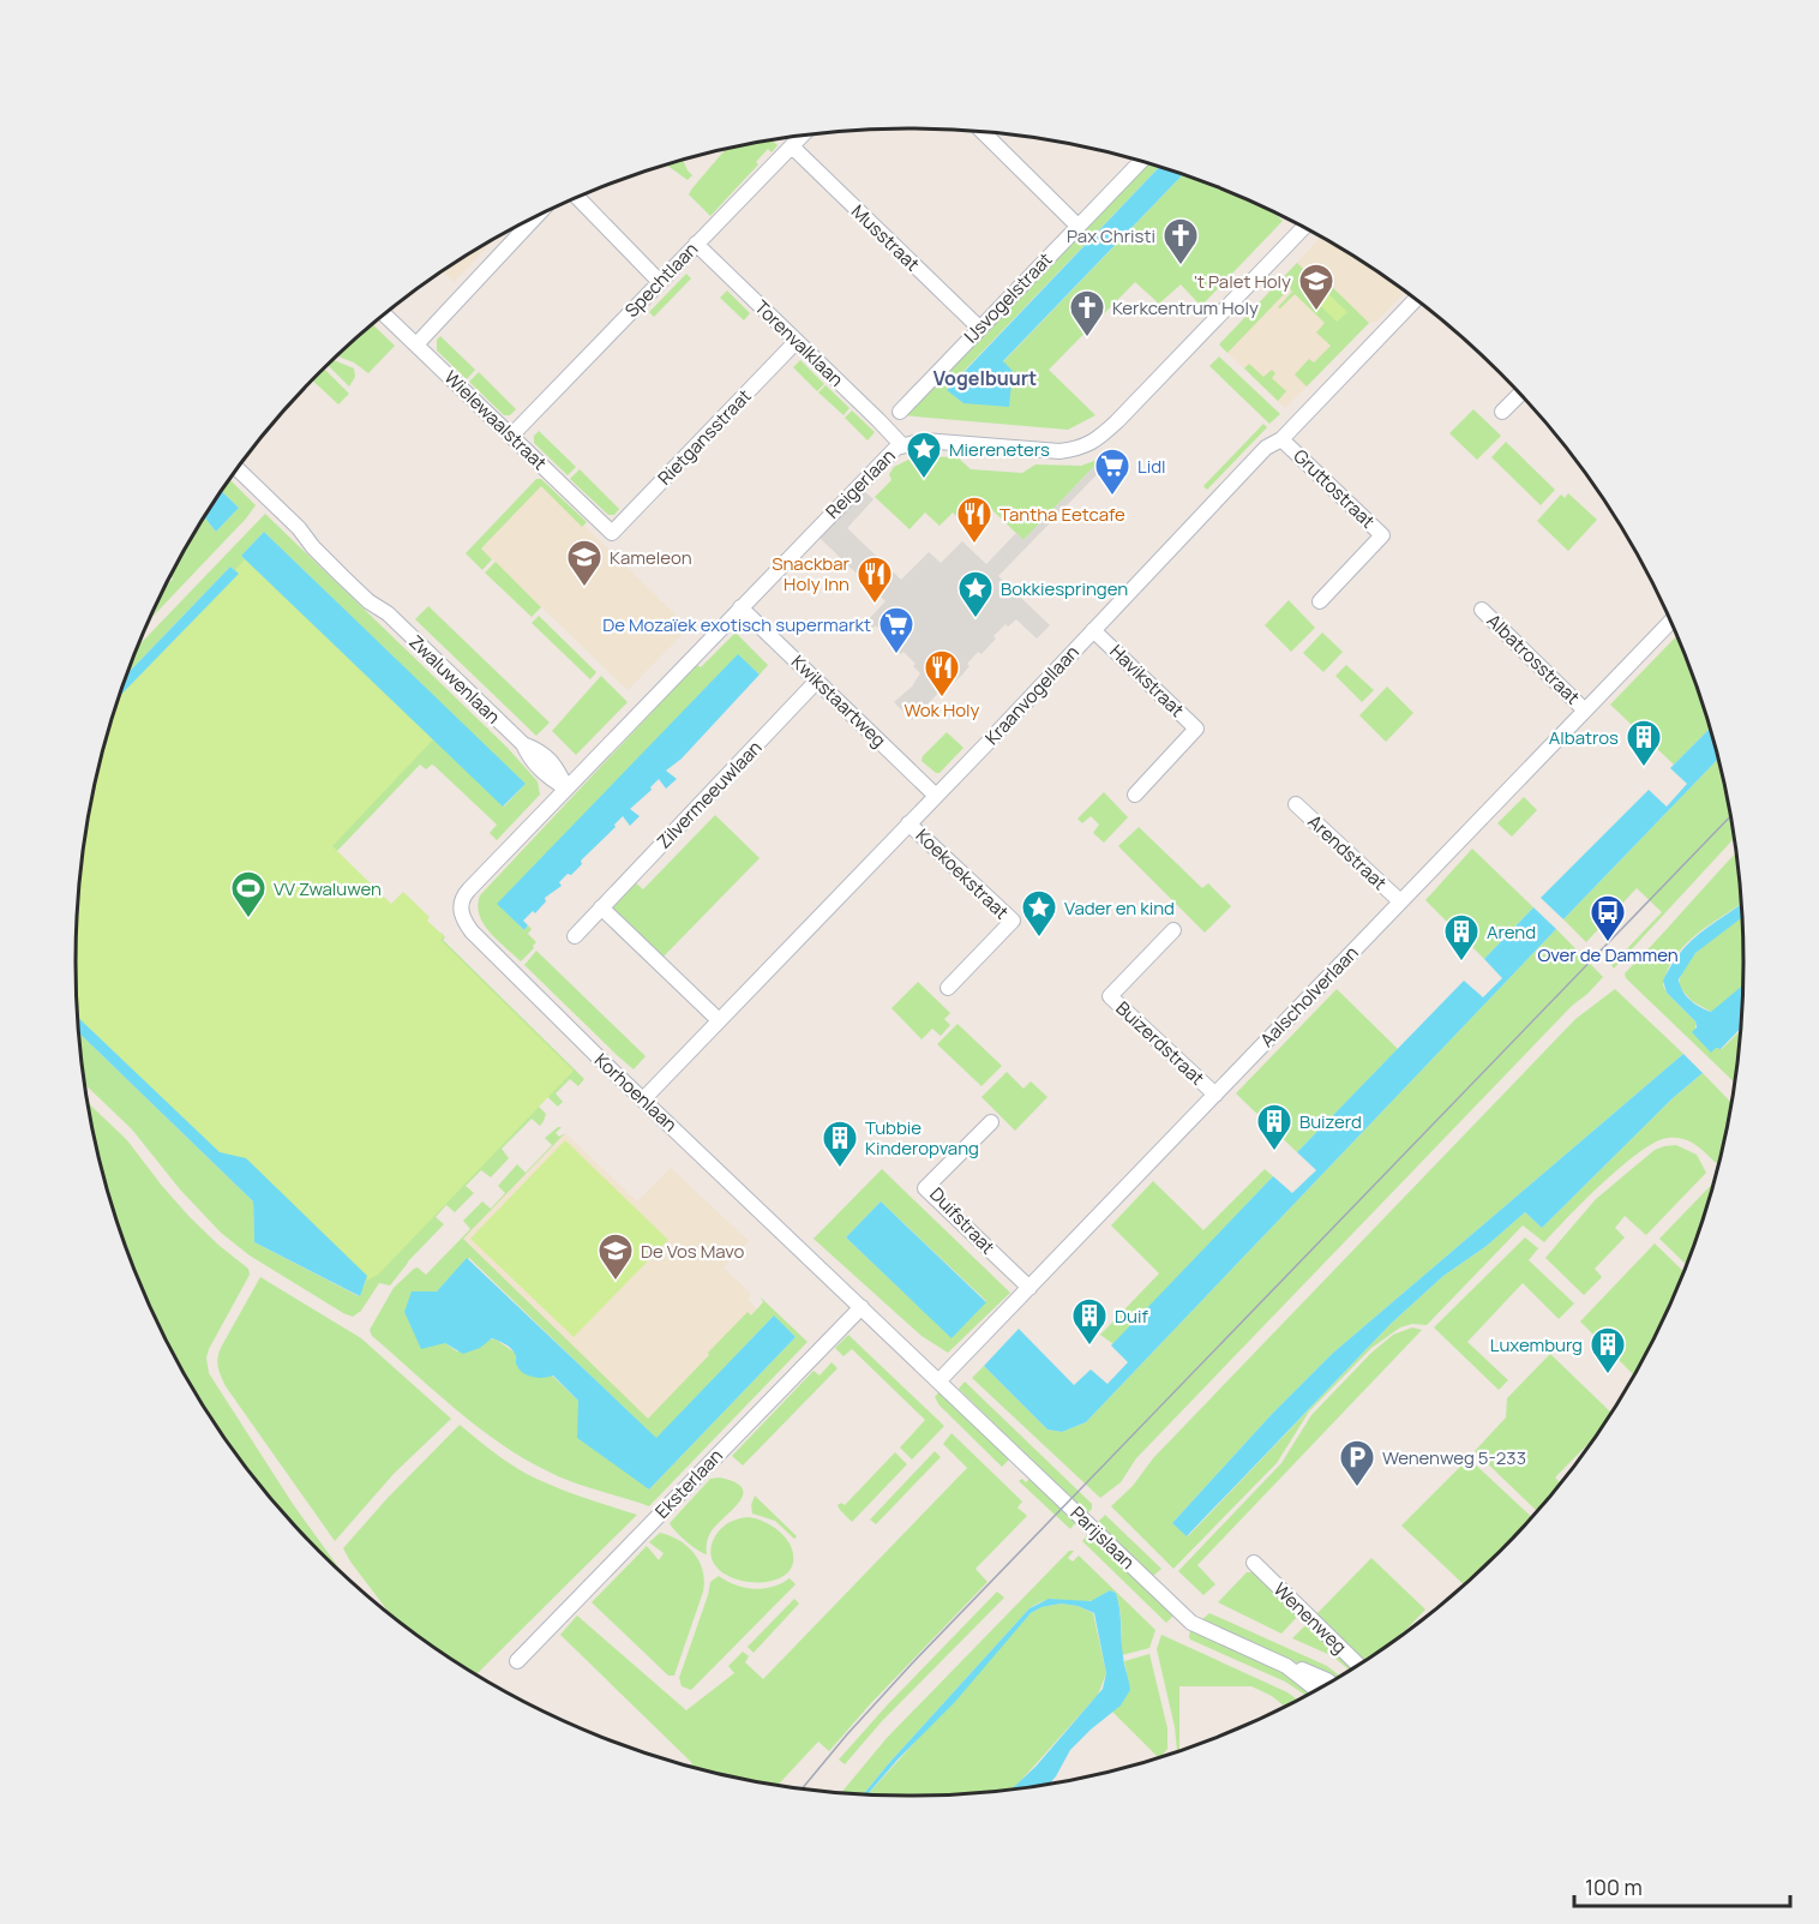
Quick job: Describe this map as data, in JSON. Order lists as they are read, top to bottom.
{
  "streets": {
    "street": [
      "Musstraat",
      "Spechtlaan",
      "IJsvogelstraat",
      "Torenvalklaan",
      "Wielewaalstraat",
      "Rietgansstraat",
      "Reigerlaan",
      "Gruttostraat",
      "Albatrosstraat",
      "Zwaluwenlaan",
      "Havikstraat",
      "Kraanvogellaan",
      "Kwikstaartweg",
      "Zilvermeeuwlaan",
      "Arendstraat",
      "Koekoekstraat",
      "Aalscholverlaan",
      "Buizerdstraat",
      "Korhoenlaan",
      "Duifstraat",
      "Eksterlaan",
      "Parijslaan",
      "Wenenweg"
    ]
  },
  "crossings": [
    ["Musstraat", "Spechtlaan"],
    ["Musstraat", "IJsvogelstraat"],
    ["Spechtlaan", "Torenvalklaan"],
    ["Spechtlaan", "Wielewaalstraat"],
    ["Torenvalklaan", "Rietgansstraat"],
    ["Torenvalklaan", "Reigerlaan"],
    ["Wielewaalstraat", "Rietgansstraat"],
    ["Reigerlaan", "Zwaluwenlaan"],
    ["Reigerlaan", "Kwikstaartweg"],
    ["Reigerlaan", "Korhoenlaan"],
    ["Gruttostraat", "Kraanvogellaan"],
    ["Albatrosstraat", "Aalscholverlaan"],
    ["Zwaluwenlaan", "Korhoenlaan"],
    ["Havikstraat", "Kraanvogellaan"],
    ["Kraanvogellaan", "Kwikstaartweg"],
    ["Kraanvogellaan", "Koekoekstraat"],
    ["Kraanvogellaan", "Korhoenlaan"],
    ["Kwikstaartweg", "Zilvermeeuwlaan"],
    ["Arendstraat", "Aalscholverlaan"],
    ["Aalscholverlaan", "Buizerdstraat"],
    ["Aalscholverlaan", "Korhoenlaan"],
    ["Aalscholverlaan", "Duifstraat"],
    ["Aalscholverlaan", "Parijslaan"],
    ["Korhoenlaan", "Eksterlaan"],
    ["Korhoenlaan", "Parijslaan"]
  ],
  "districts": ["Vogelbuurt"],
  "places": {
    "church": ["Pax Christi", "Kerkcentrum Holy"],
    "school or university": ["'t Palet Holy", "Kameleon", "De Vos Mavo"],
    "place": ["Miereneters", "Bokkiespringen", "Vader en kind"],
    "supermarket": ["Lidl", "De Mozaïek exotisch supermarkt"],
    "restaurant": ["Tantha Eetcafe", "Snackbar Holy Inn", "Wok Holy"],
    "building": [
      "Albatros",
      "Arend",
      "Buizerd",
      "Tubbie Kinderopvang",
      "Duif",
      "Luxemburg"
    ],
    "sports": ["VV Zwaluwen"],
    "bus stop": ["Over de Dammen"],
    "parking": ["Wenenweg 5-233"]
  },
  "scale_bar": "100 m"
}
